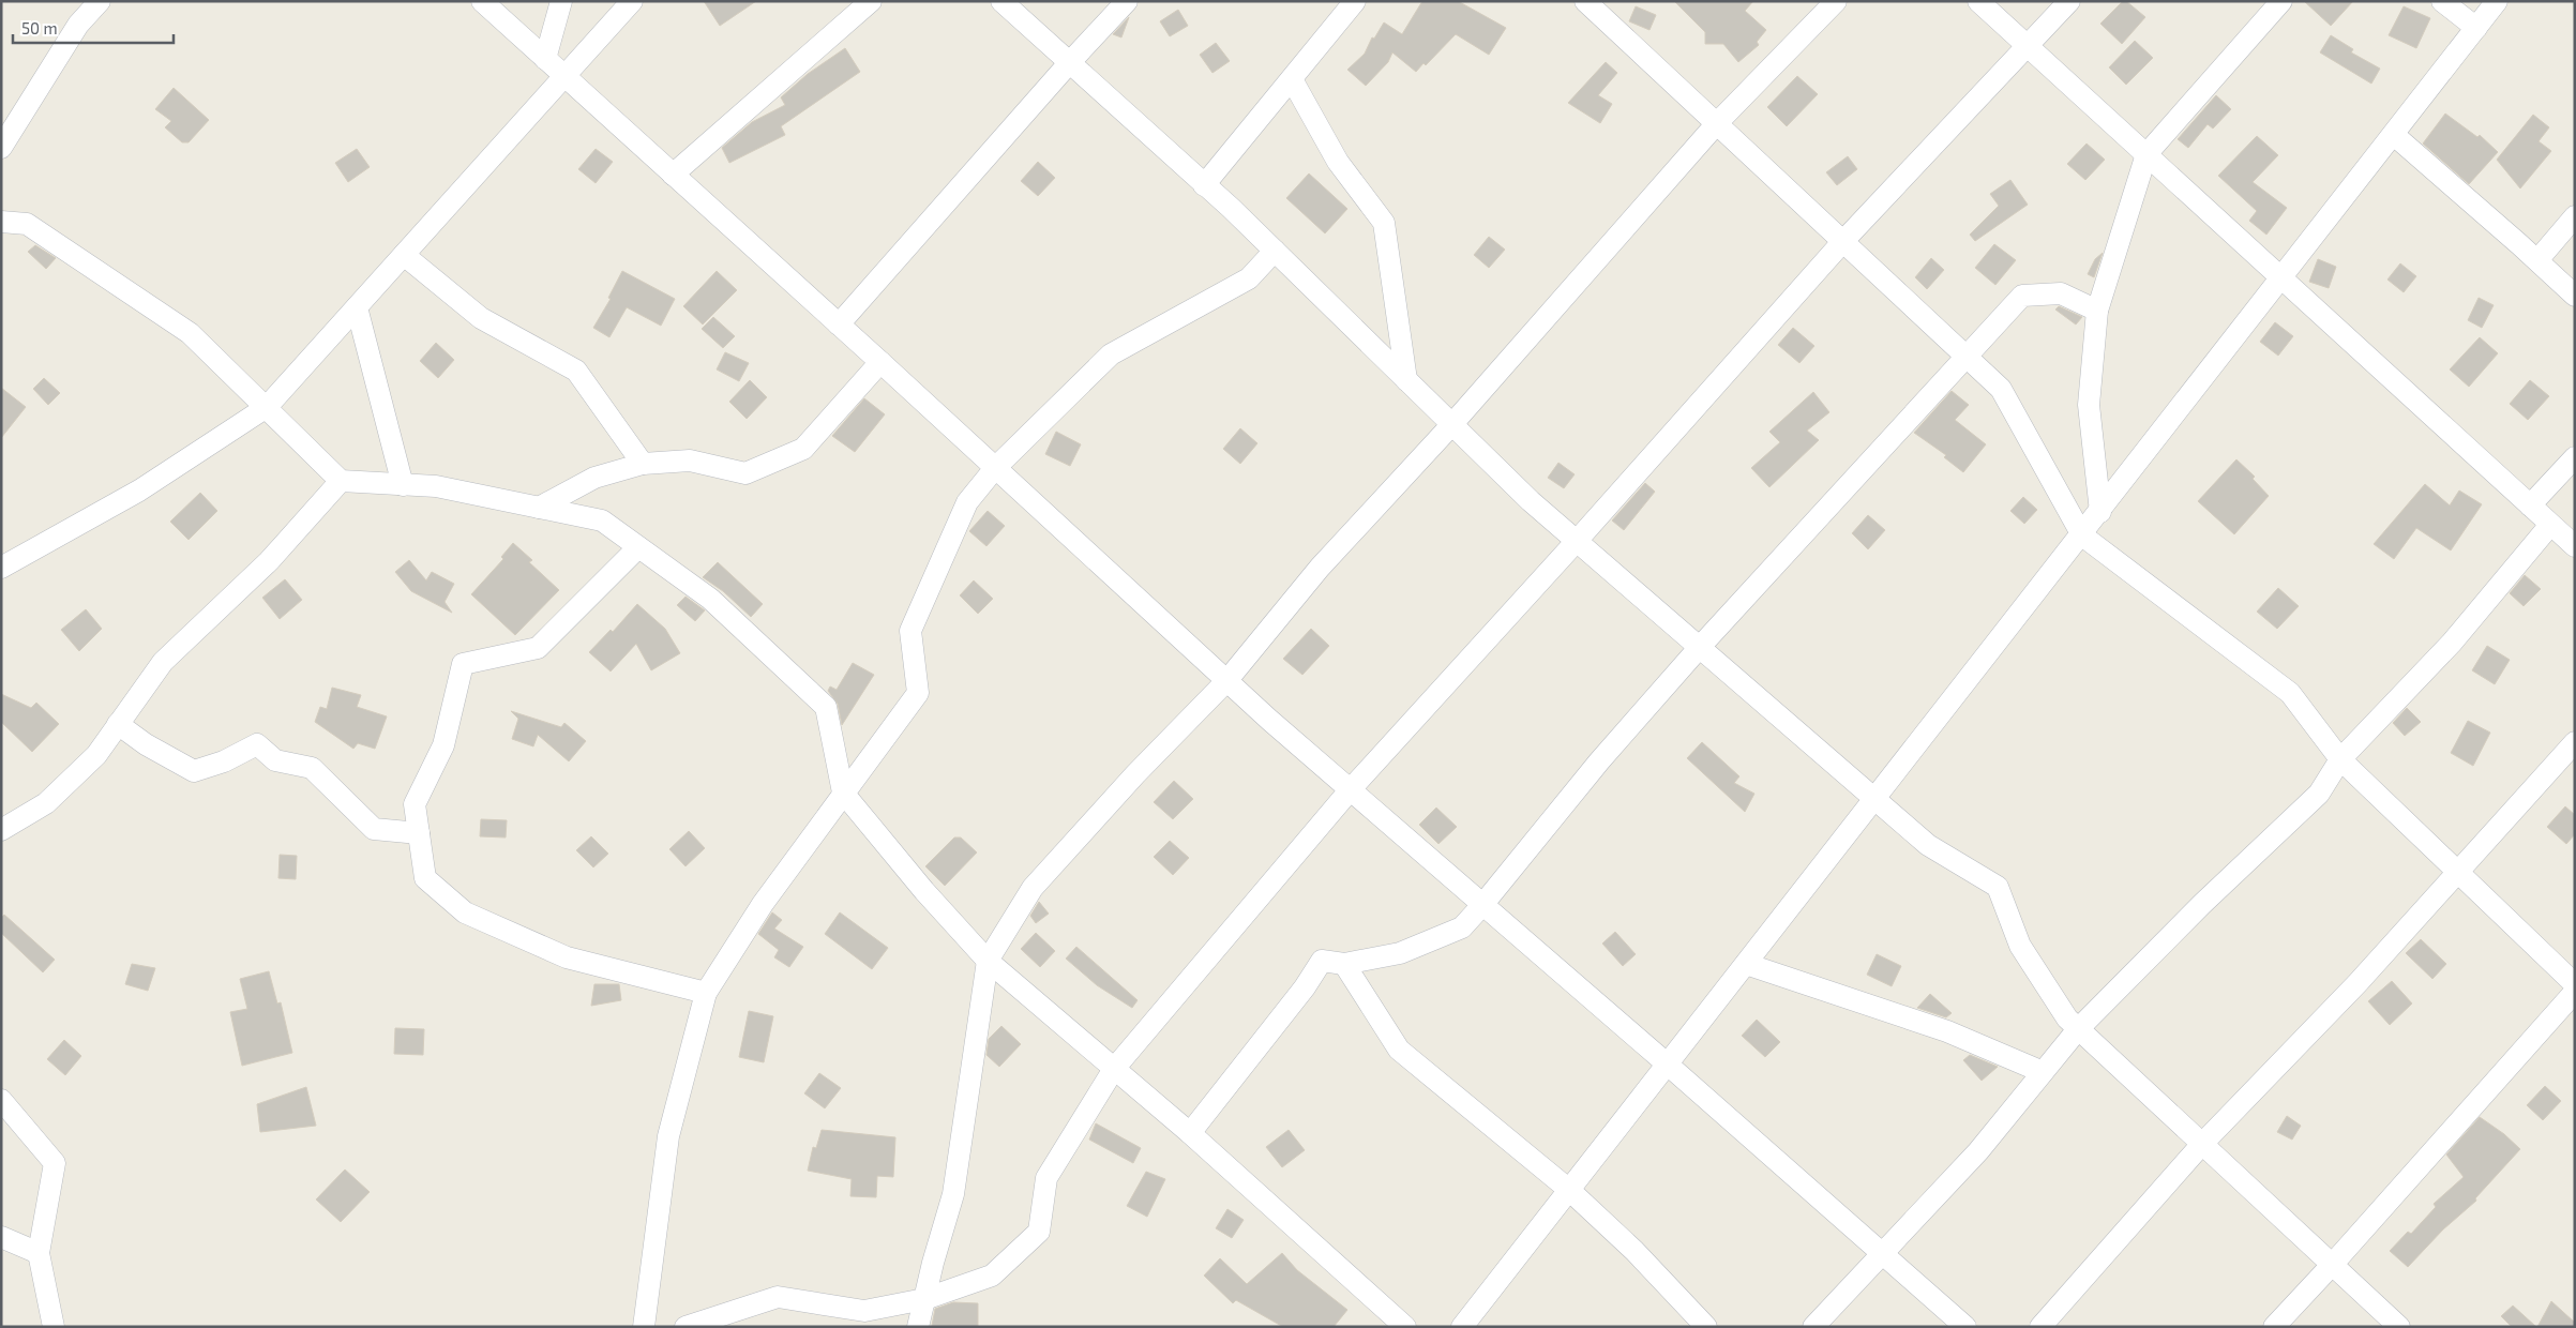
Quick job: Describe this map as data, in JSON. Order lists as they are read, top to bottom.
{
  "scale_bar": "50 m"
}
